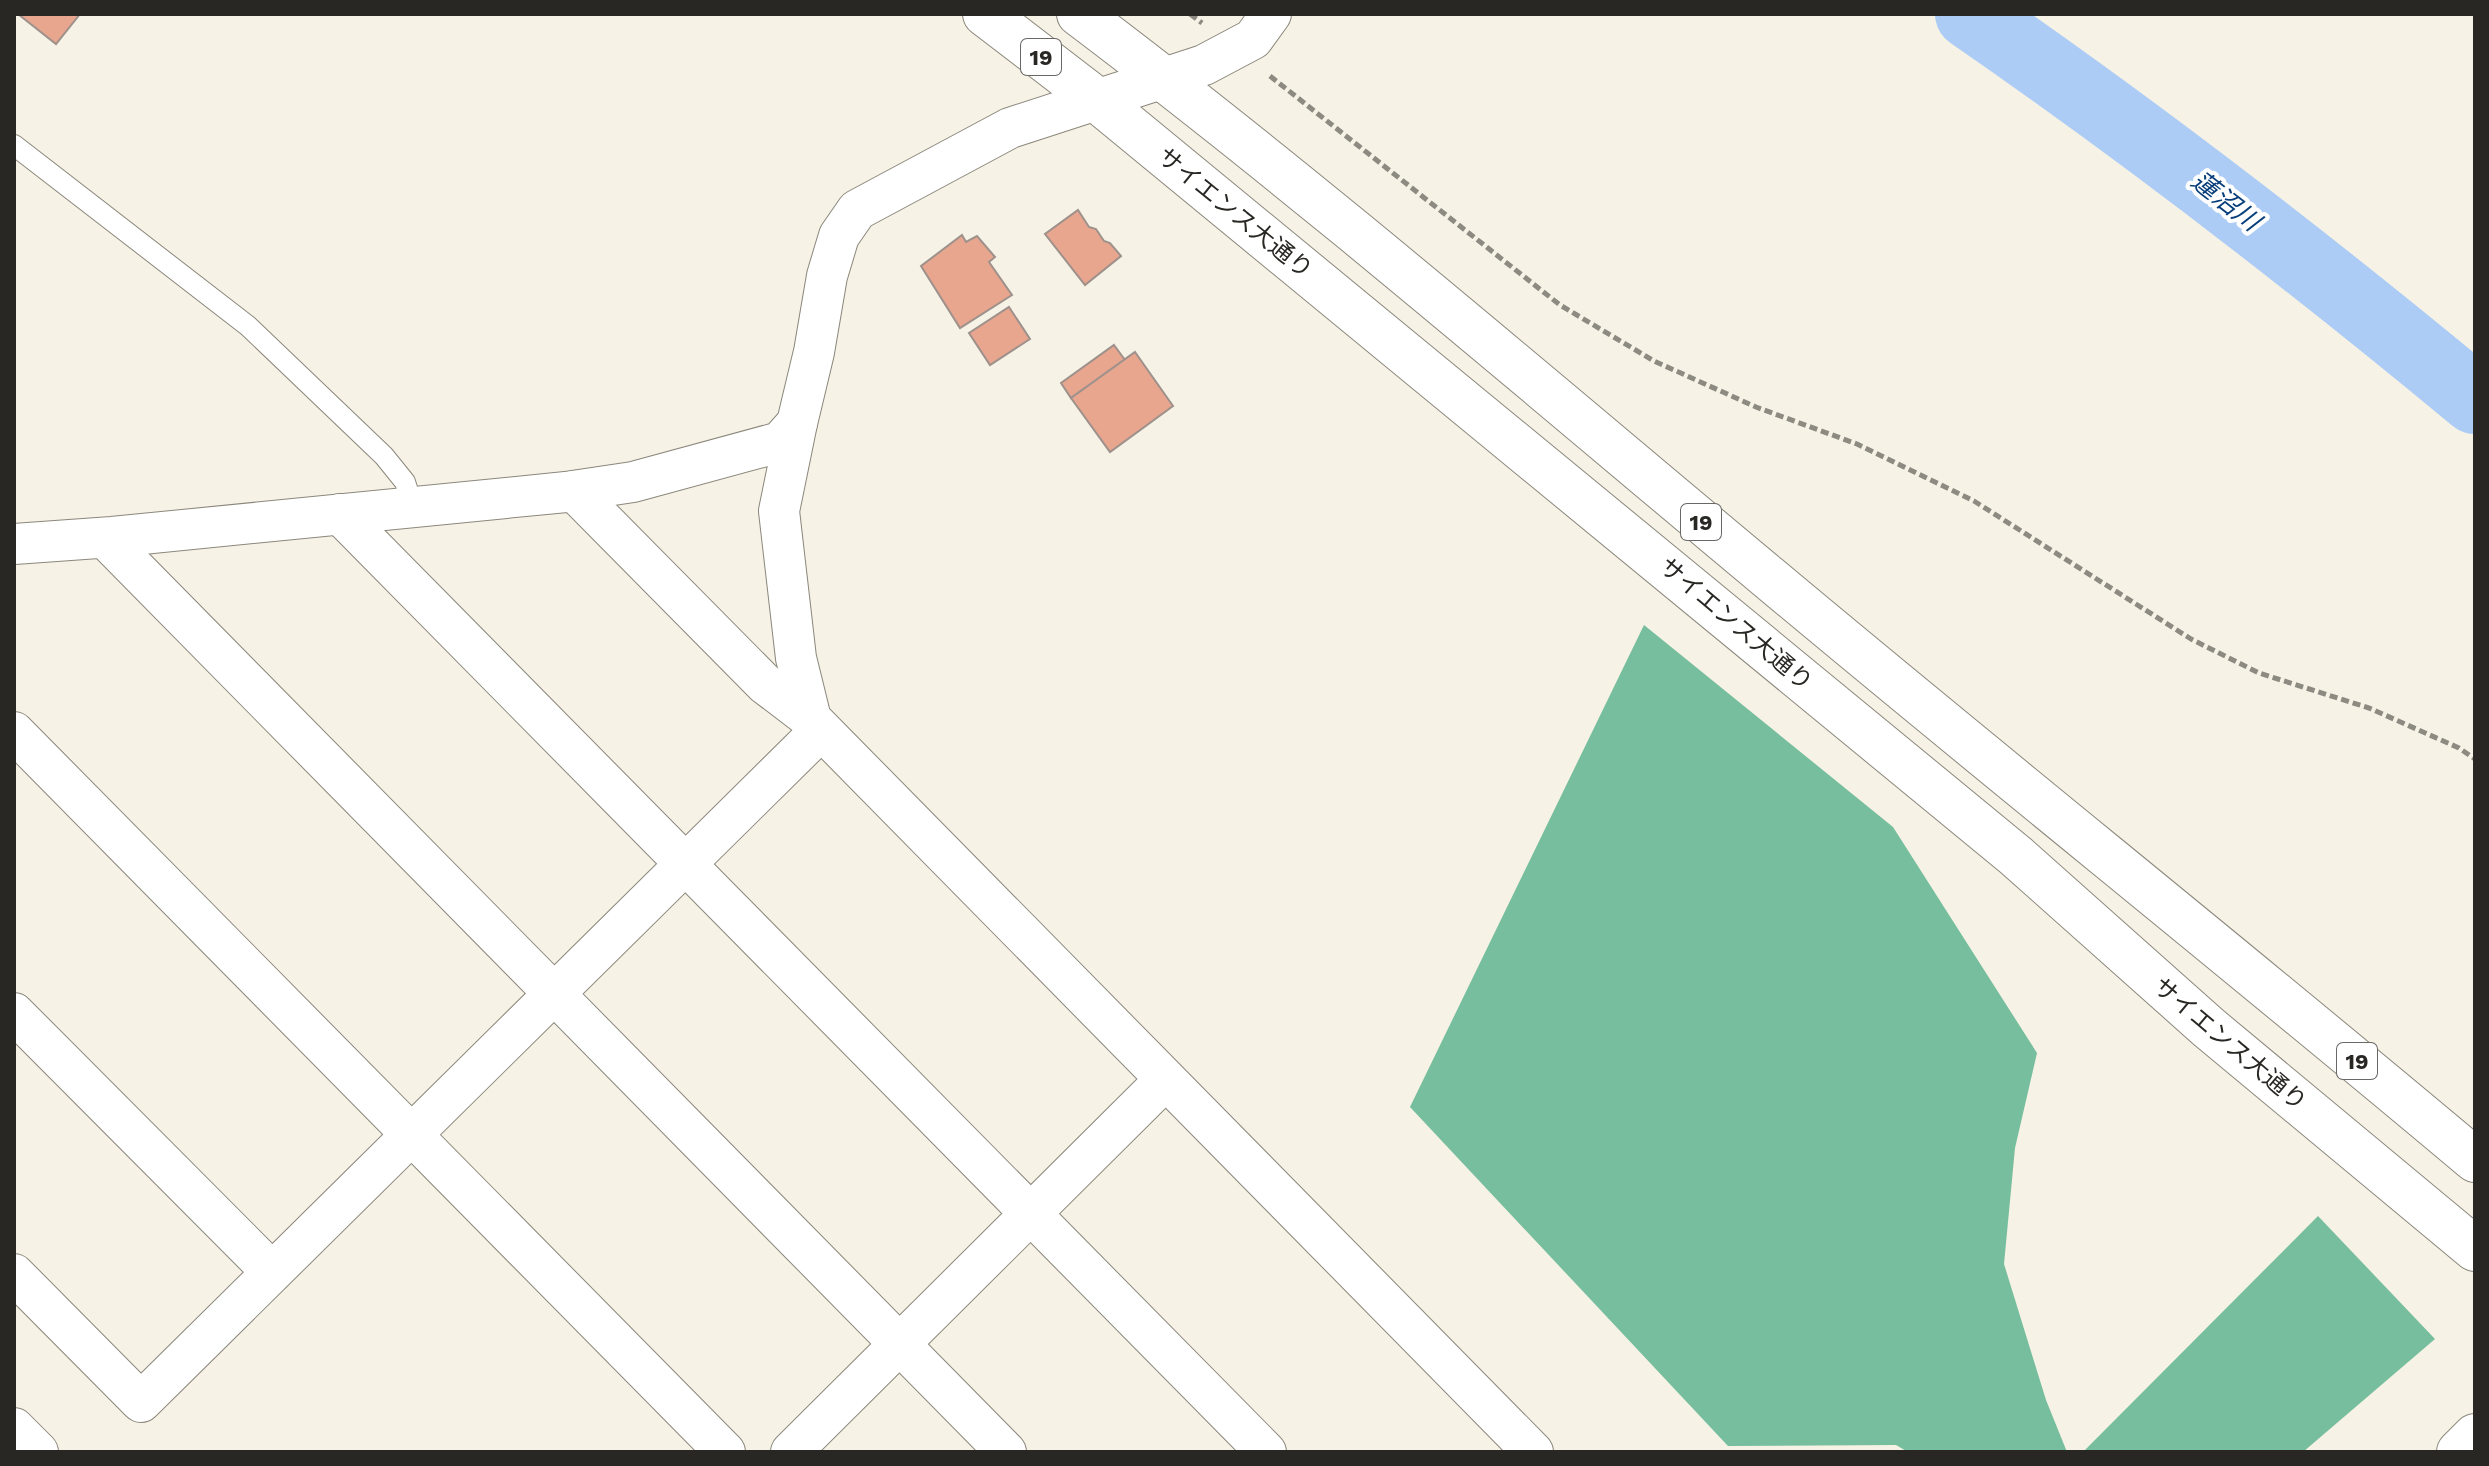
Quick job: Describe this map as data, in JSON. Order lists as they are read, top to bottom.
{
  "streets": {
    "main road": ["19", "サイエンス大通り"]
  },
  "water": ["蓮沼川"]
}
